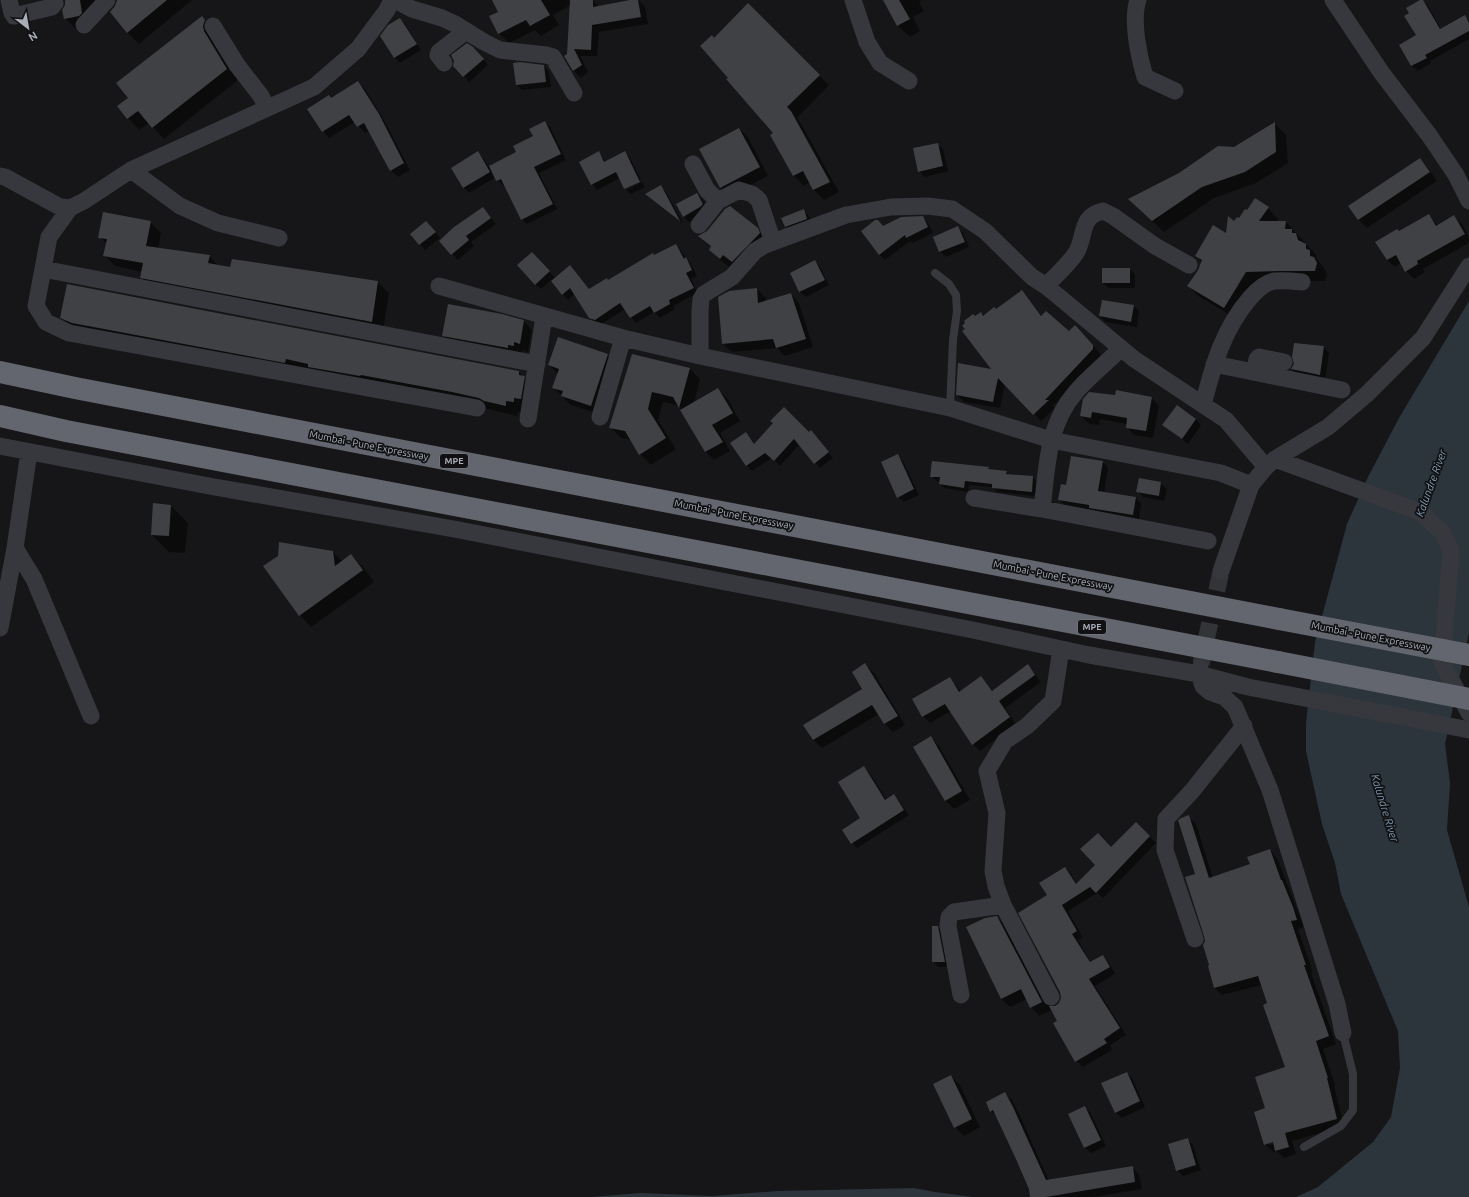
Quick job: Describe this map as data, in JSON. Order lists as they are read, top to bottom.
{
  "streets": {
    "highway": ["Mumbai - Pune Expressway", "MPE"]
  },
  "water": ["Kalundre River"],
  "north": "bottom right"
}
